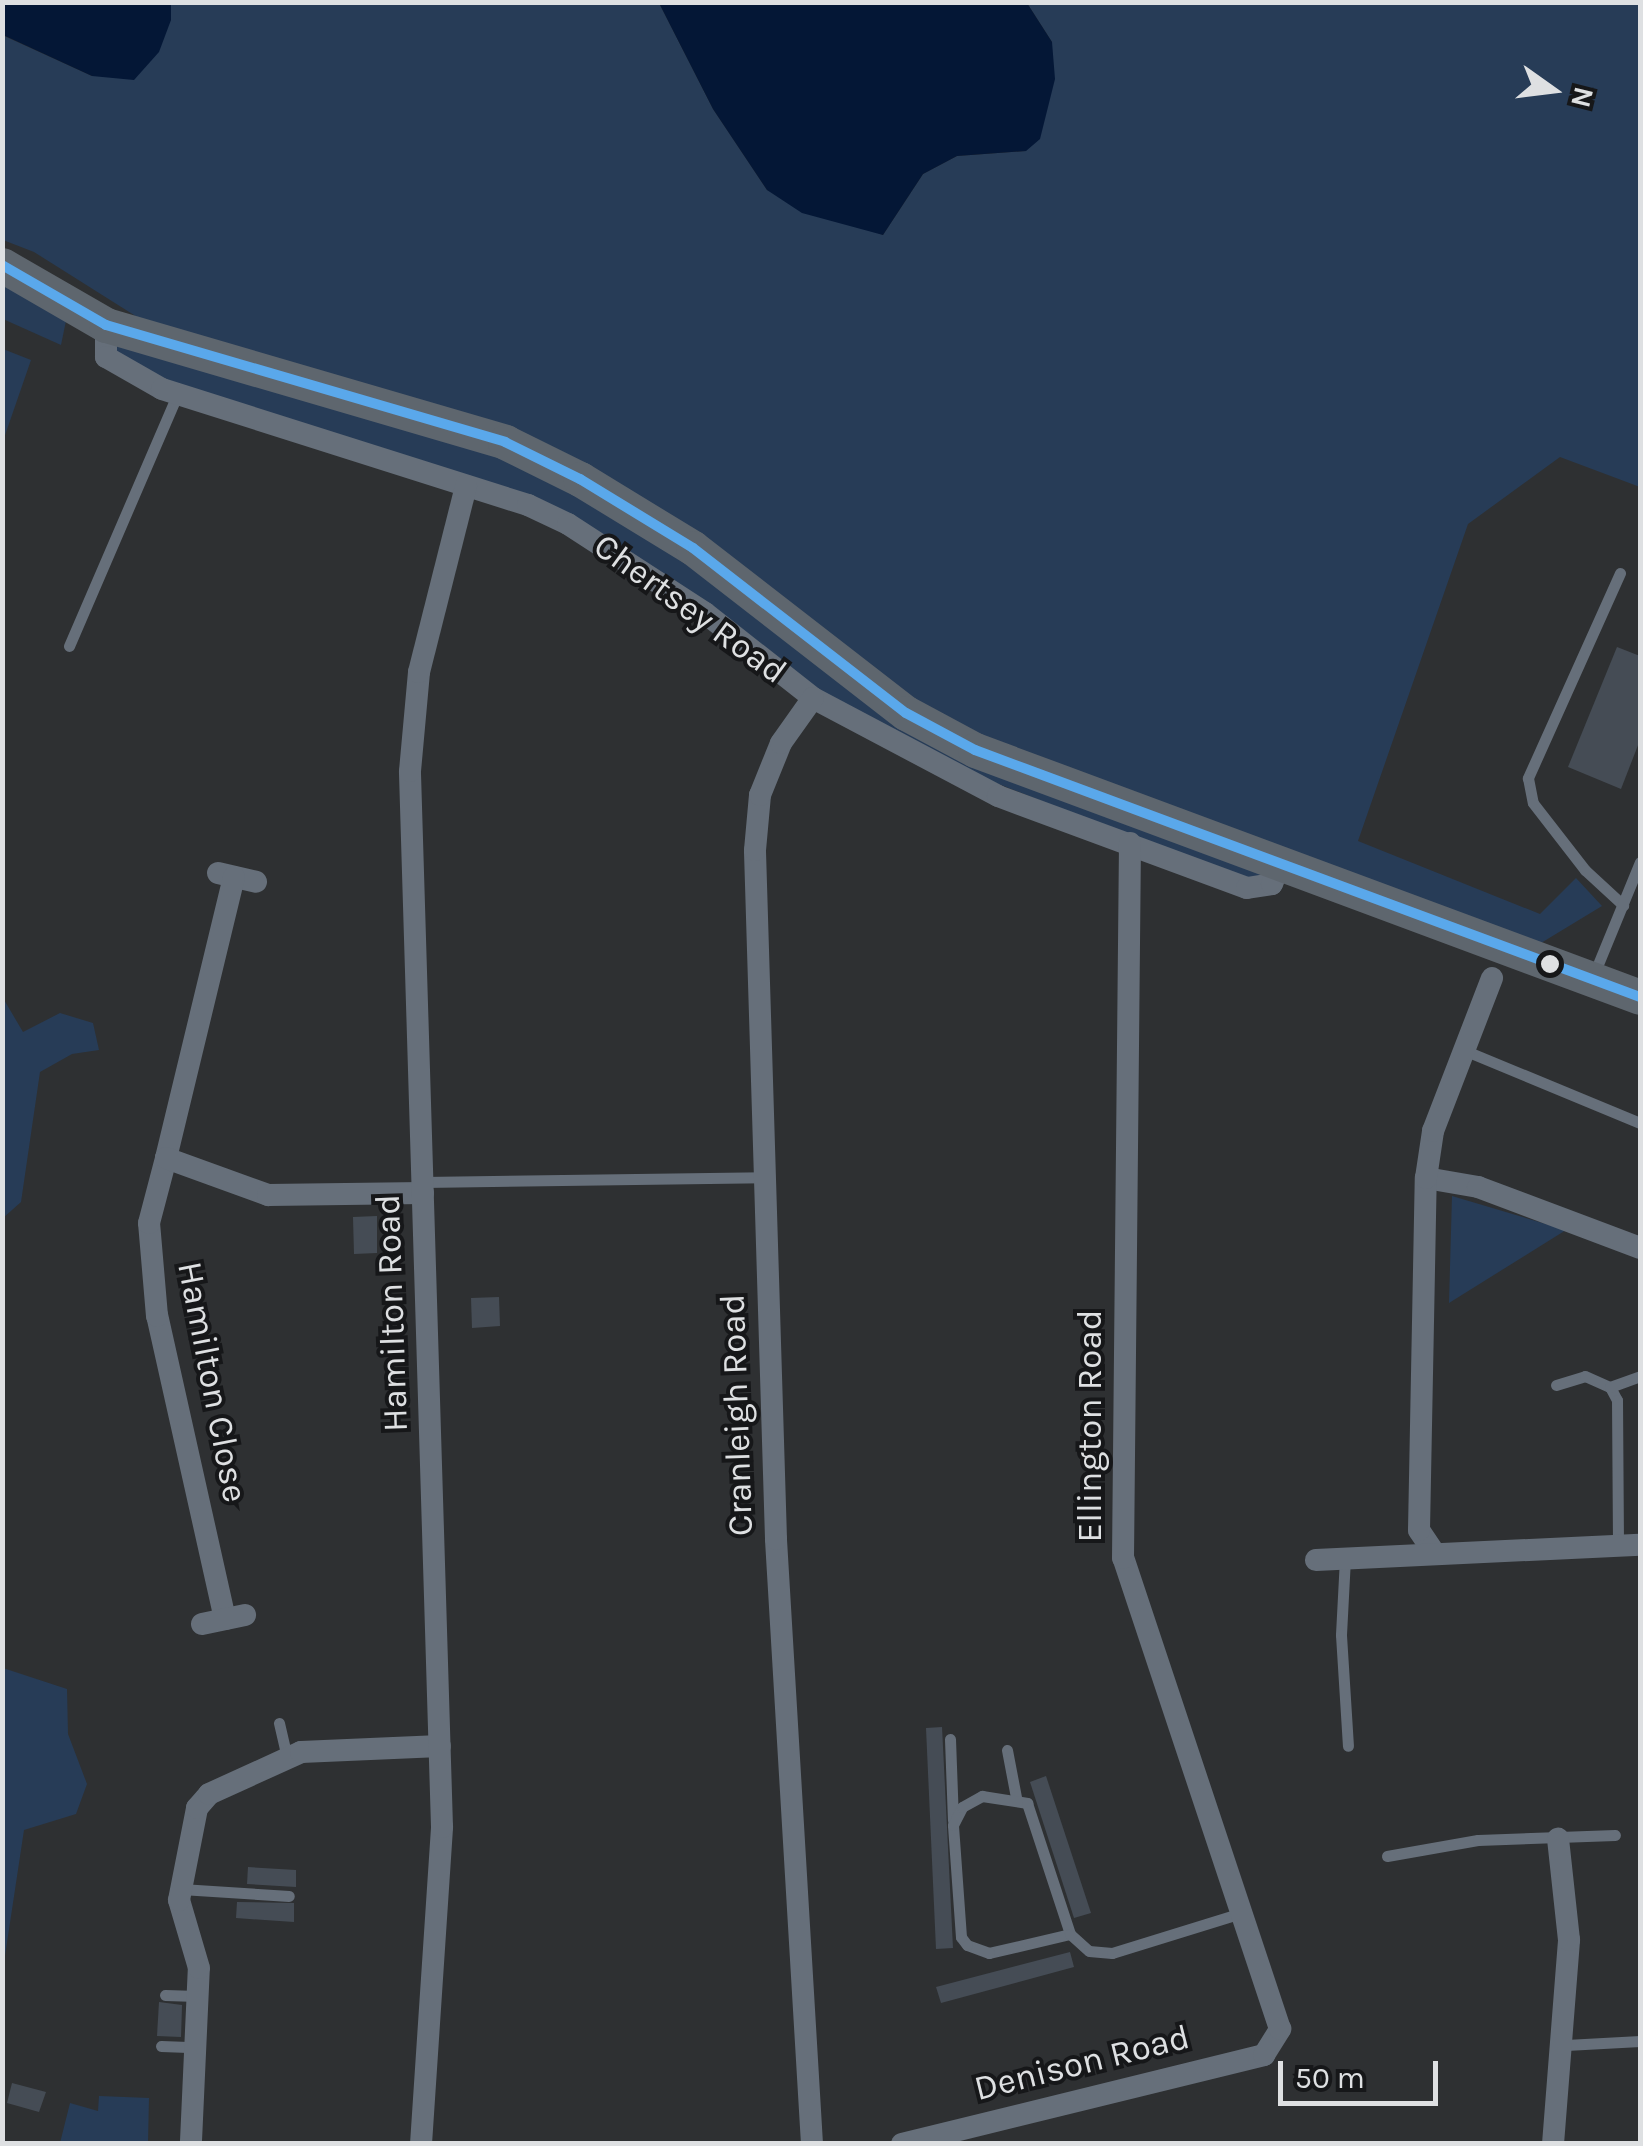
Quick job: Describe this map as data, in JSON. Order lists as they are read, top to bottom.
{
  "streets": {
    "main road": ["Chertsey Road"],
    "street": [
      "Hamilton Road",
      "Hamilton Close",
      "Cranleigh Road",
      "Ellington Road",
      "Denison Road"
    ]
  },
  "crossings": [
    ["Chertsey Road", "Hamilton Road"],
    ["Chertsey Road", "Cranleigh Road"],
    ["Chertsey Road", "Ellington Road"],
    ["Ellington Road", "Denison Road"]
  ],
  "scale_bar": "50 m",
  "north": "right"
}
